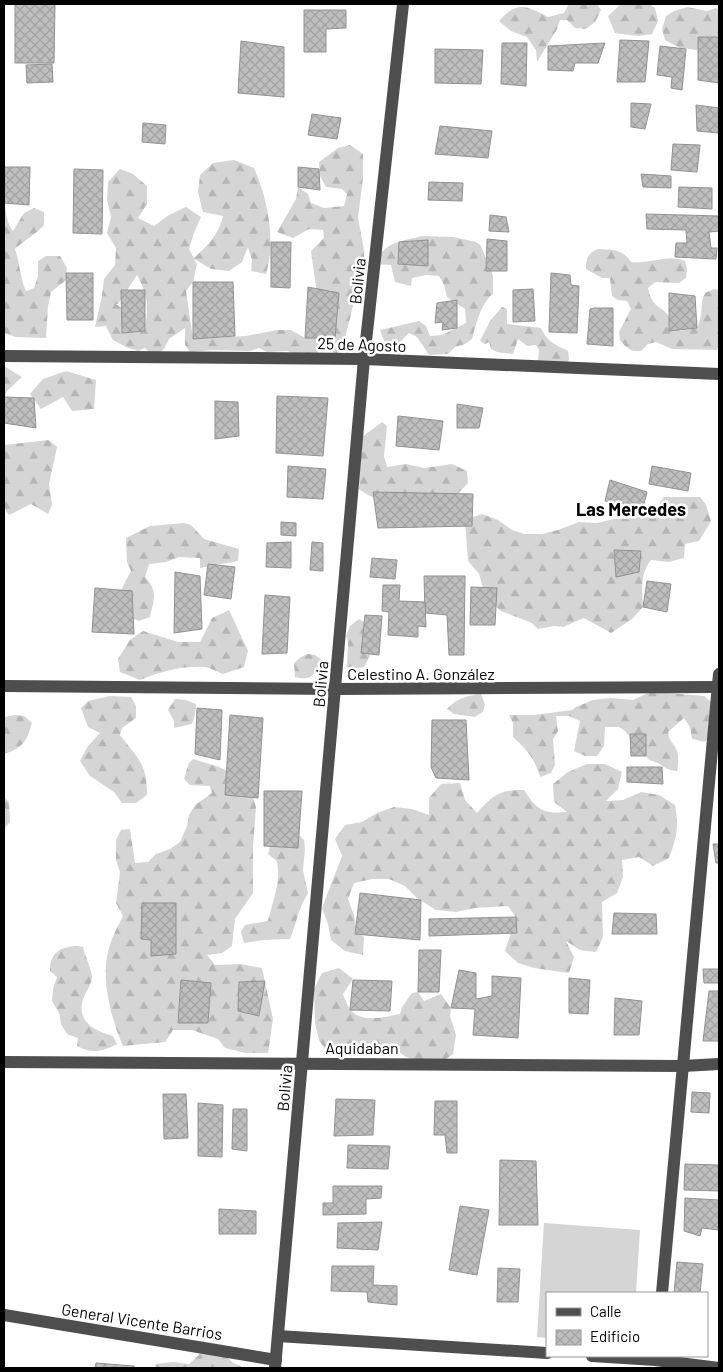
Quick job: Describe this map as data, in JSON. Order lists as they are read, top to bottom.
{
  "streets": {
    "street": [
      "Bolivia",
      "25 de Agosto",
      "Celestino A. González",
      "Aquidaban",
      "General Vicente Barrios"
    ]
  },
  "crossings": [
    ["Bolivia", "25 de Agosto"],
    ["Bolivia", "Celestino A. González"],
    ["Bolivia", "Aquidaban"],
    ["Bolivia", "General Vicente Barrios"]
  ],
  "districts": ["Las Mercedes"],
  "legend": ["Calle", "Edificio"]
}
